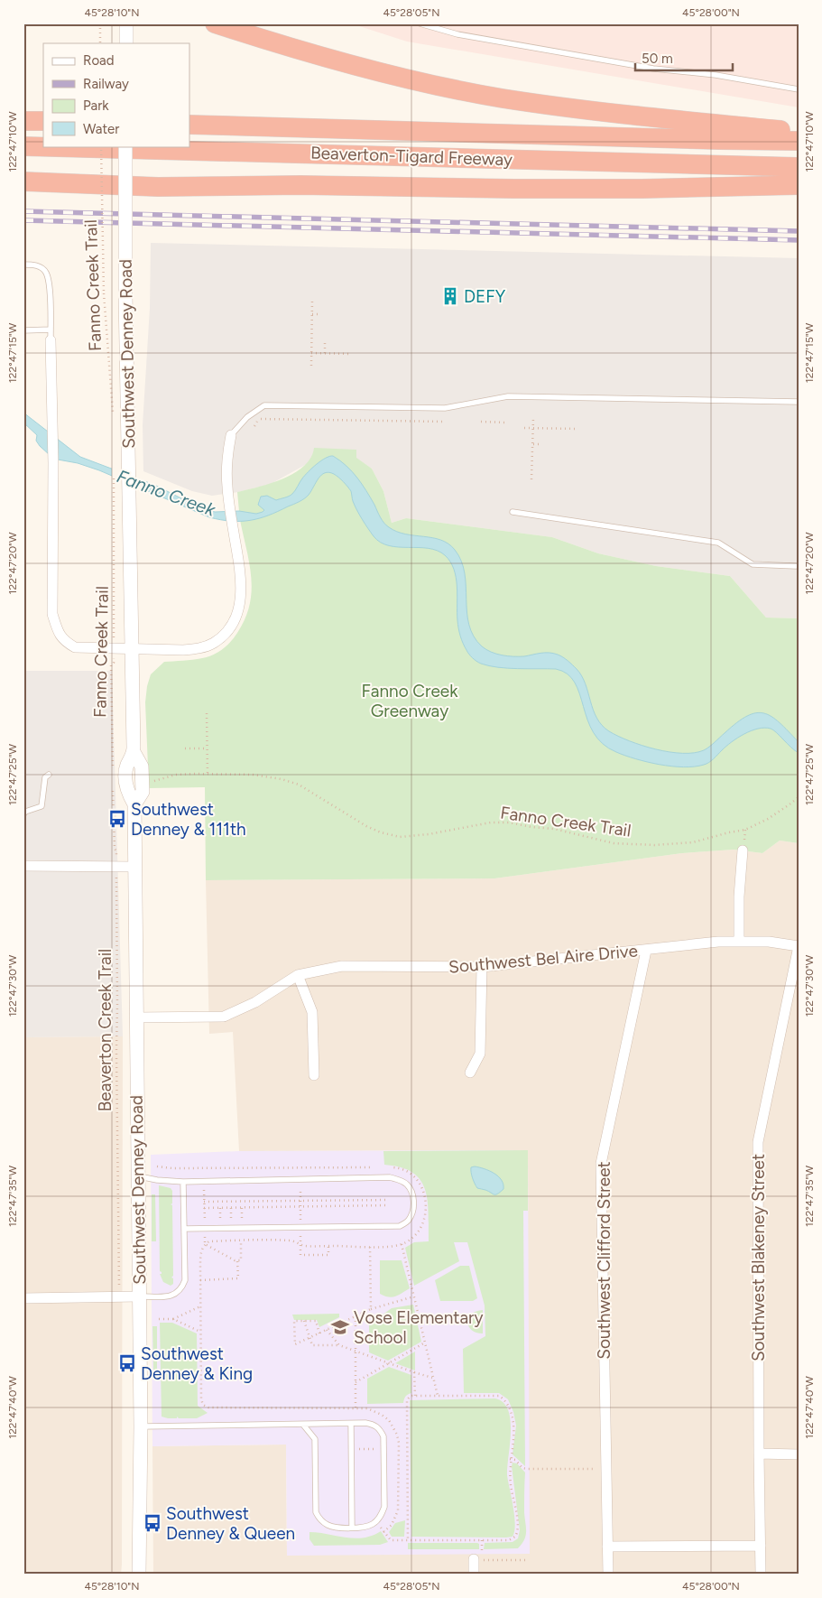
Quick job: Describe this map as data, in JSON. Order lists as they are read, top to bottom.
{
  "streets": {
    "highway": ["Beaverton-Tigard Freeway"],
    "street": [
      "Southwest Denney Road",
      "Southwest Bel Aire Drive",
      "Southwest Blakeney Street",
      "Southwest Clifford Street"
    ],
    "path": ["Fanno Creek Trail", "Beaverton Creek Trail"]
  },
  "crossings": [
    ["Southwest Denney Road", "Southwest Bel Aire Drive"],
    ["Southwest Bel Aire Drive", "Southwest Blakeney Street"],
    ["Southwest Bel Aire Drive", "Southwest Clifford Street"]
  ],
  "water": ["Fanno Creek"],
  "parks": ["Fanno Creek Greenway"],
  "places": {
    "building": ["DEFY"],
    "bus stop": ["Southwest Denney & 111th", "Southwest Denney & King", "Southwest Denney & Queen"],
    "school or university": ["Vose Elementary School"]
  },
  "legend": [
    "Road",
    "Railway",
    "Park",
    "Water"
  ],
  "scale_bar": "50 m",
  "coordinates": [
    "45°28'10\"N",
    "45°28'05\"N",
    "45°28'00\"N",
    "122°47'10\"W",
    "122°47'15\"W",
    "122°47'20\"W",
    "122°47'25\"W",
    "122°47'30\"W",
    "122°47'35\"W",
    "122°47'40\"W"
  ]
}
